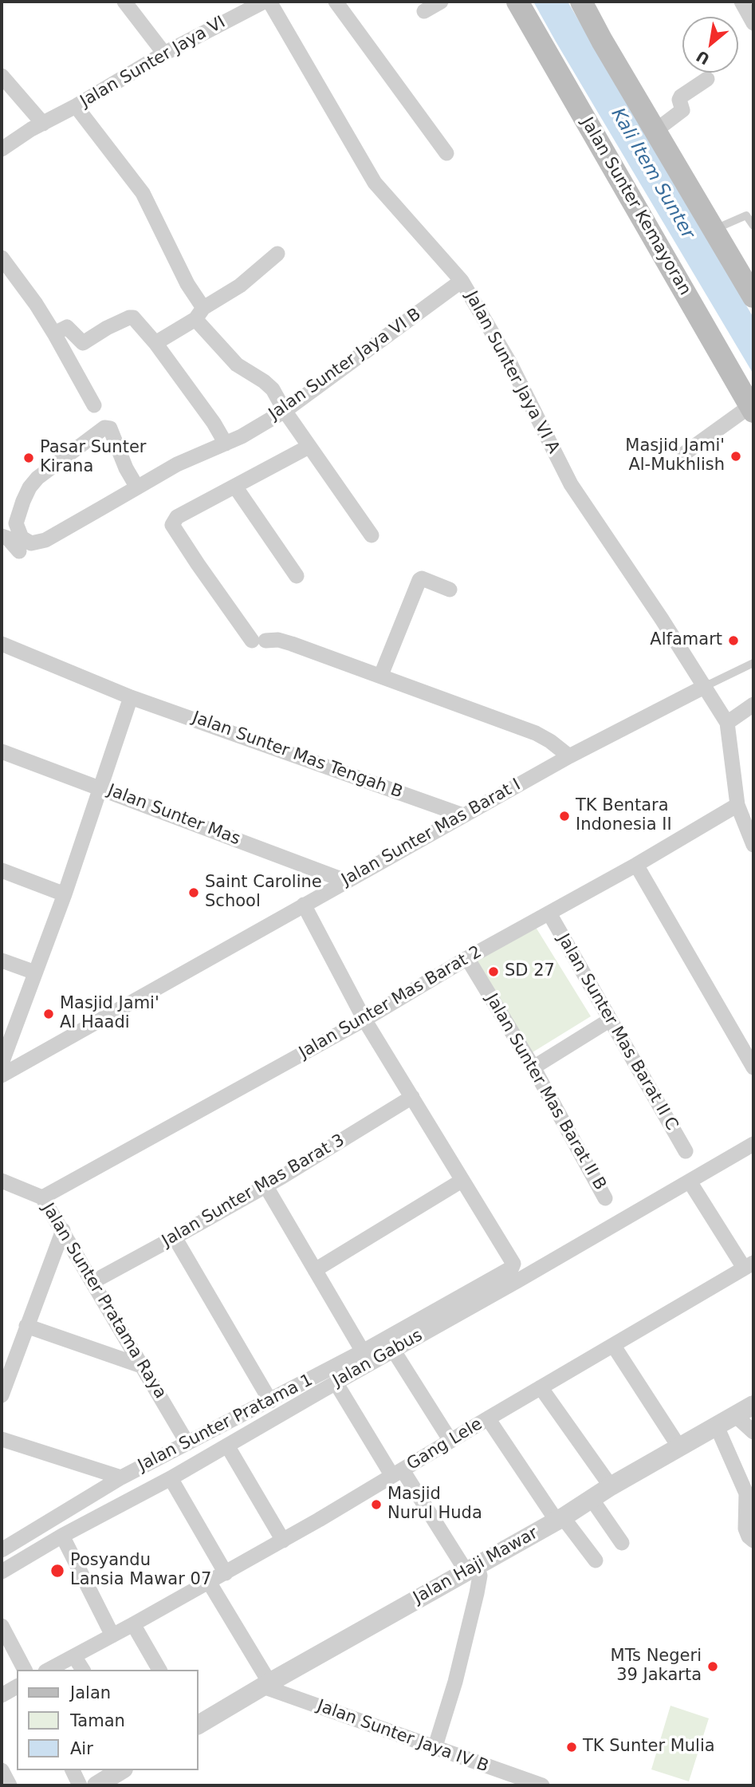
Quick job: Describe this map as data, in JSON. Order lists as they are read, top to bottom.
{
  "streets": {
    "main road": ["Jalan Sunter Kemayoran"],
    "street": [
      "Jalan Sunter Jaya VI",
      "Jalan Sunter Jaya VI B",
      "Jalan Sunter Jaya VI A",
      "Jalan Sunter Mas Tengah B",
      "Jalan Sunter Mas",
      "Jalan Sunter Mas Barat I",
      "Jalan Sunter Mas Barat 2",
      "Jalan Sunter Mas Barat II C",
      "Jalan Sunter Mas Barat II B",
      "Jalan Sunter Mas Barat 3",
      "Jalan Sunter Pratama Raya",
      "Jalan Gabus",
      "Jalan Sunter Pratama 1",
      "Gang Lele",
      "Jalan Haji Mawar",
      "Jalan Sunter Jaya IV B"
    ]
  },
  "crossings": [
    ["Jalan Sunter Jaya VI B", "Jalan Sunter Jaya VI A"],
    ["Jalan Sunter Jaya VI A", "Jalan Sunter Mas Barat I"],
    ["Jalan Sunter Mas Tengah B", "Jalan Sunter Mas Barat I"],
    ["Jalan Sunter Mas", "Jalan Sunter Mas Barat I"],
    ["Jalan Sunter Mas Barat 2", "Jalan Sunter Mas Barat II C"],
    ["Jalan Sunter Mas Barat 2", "Jalan Sunter Mas Barat II B"],
    ["Jalan Sunter Mas Barat 2", "Jalan Sunter Pratama Raya"],
    ["Jalan Sunter Mas Barat 3", "Jalan Sunter Pratama Raya"],
    ["Jalan Sunter Pratama Raya", "Jalan Sunter Pratama 1"],
    ["Jalan Haji Mawar", "Jalan Sunter Jaya IV B"]
  ],
  "water": ["Kali Item Sunter"],
  "places": [
    "Masjid Jami' Al-Mukhlish",
    "Pasar Sunter Kirana",
    "Alfamart",
    "TK Bentara Indonesia II",
    "Saint Caroline School",
    "SD 27",
    "Masjid Jami' Al Haadi",
    "Masjid Nurul Huda",
    "Posyandu Lansia Mawar 07",
    "MTs Negeri 39 Jakarta",
    "TK Sunter Mulia"
  ],
  "legend": ["Jalan", "Taman", "Air"],
  "north": "bottom left"
}
